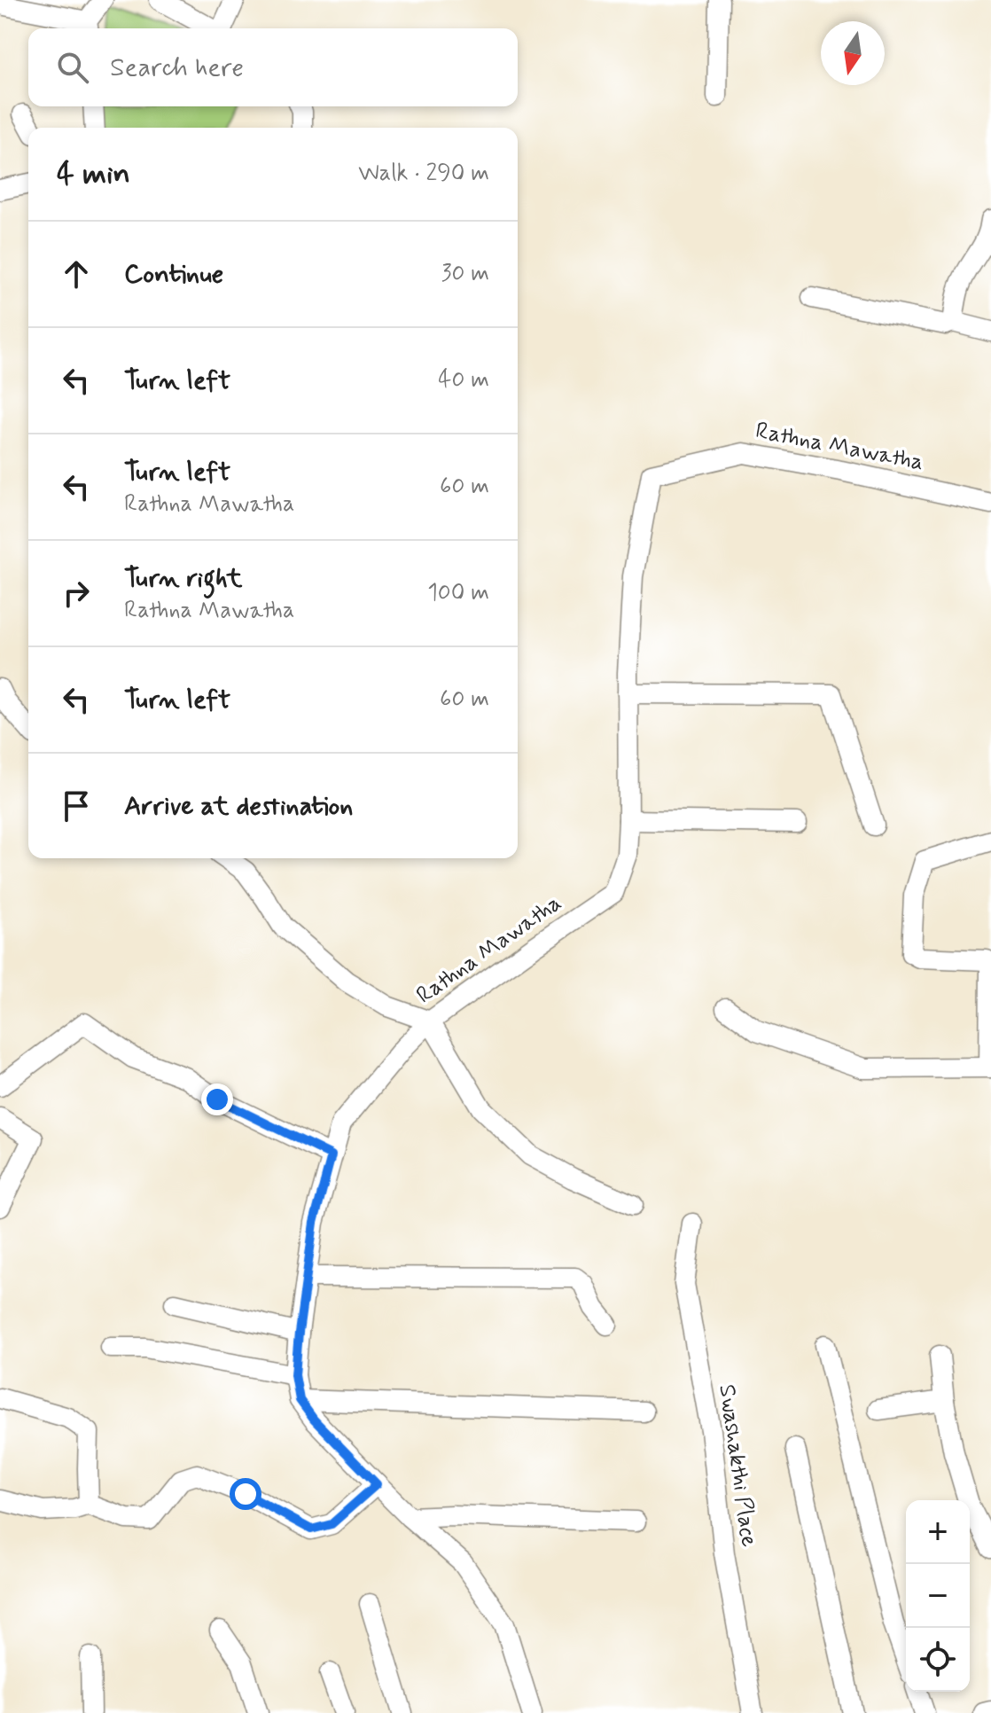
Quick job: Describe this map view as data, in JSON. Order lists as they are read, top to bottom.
{
  "streets": {
    "street": ["Rathna Mawatha", "Swashakthi Place"]
  },
  "north": "bottom",
  "page": {
    "search": "Search here",
    "heading": ["4 min", "Walk · 290 m"],
    "list": [
      ["Continue", "30 m"],
      ["Turn left", "40 m"],
      ["Turn left", "Rathna Mawatha", "60 m"],
      ["Turn right", "Rathna Mawatha", "100 m"],
      ["Turn left", "60 m"],
      "Arrive at destination"
    ],
    "map_buttons": ["+", "−"]
  }
}
